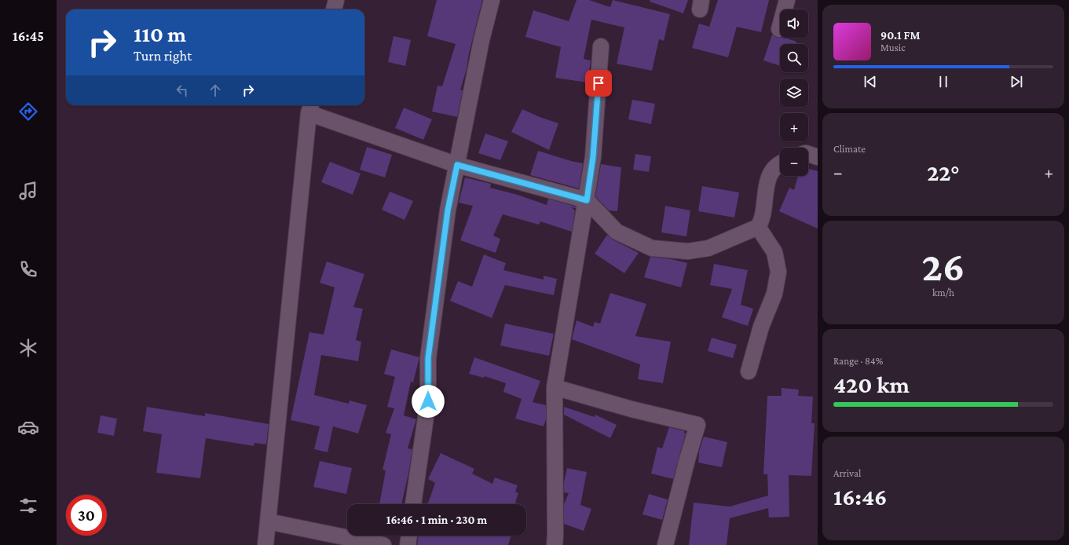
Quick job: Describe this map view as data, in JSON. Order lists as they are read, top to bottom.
{
  "page": {
    "tabs": "16:45",
    "map_buttons": ["+", "−"],
    "turn": ["110 m", "Turn right"],
    "song": ["90.1 FM", "Music"],
    "tile": [
      "Climate",
      ["26", "km/h"],
      ["Range · 84%", "420 km"],
      ["Arrival", "16:46"]
    ],
    "heat": ["−", "22°", "+"],
    "limit": "30",
    "trip": "16:46 · 1 min · 230 m"
  }
}
